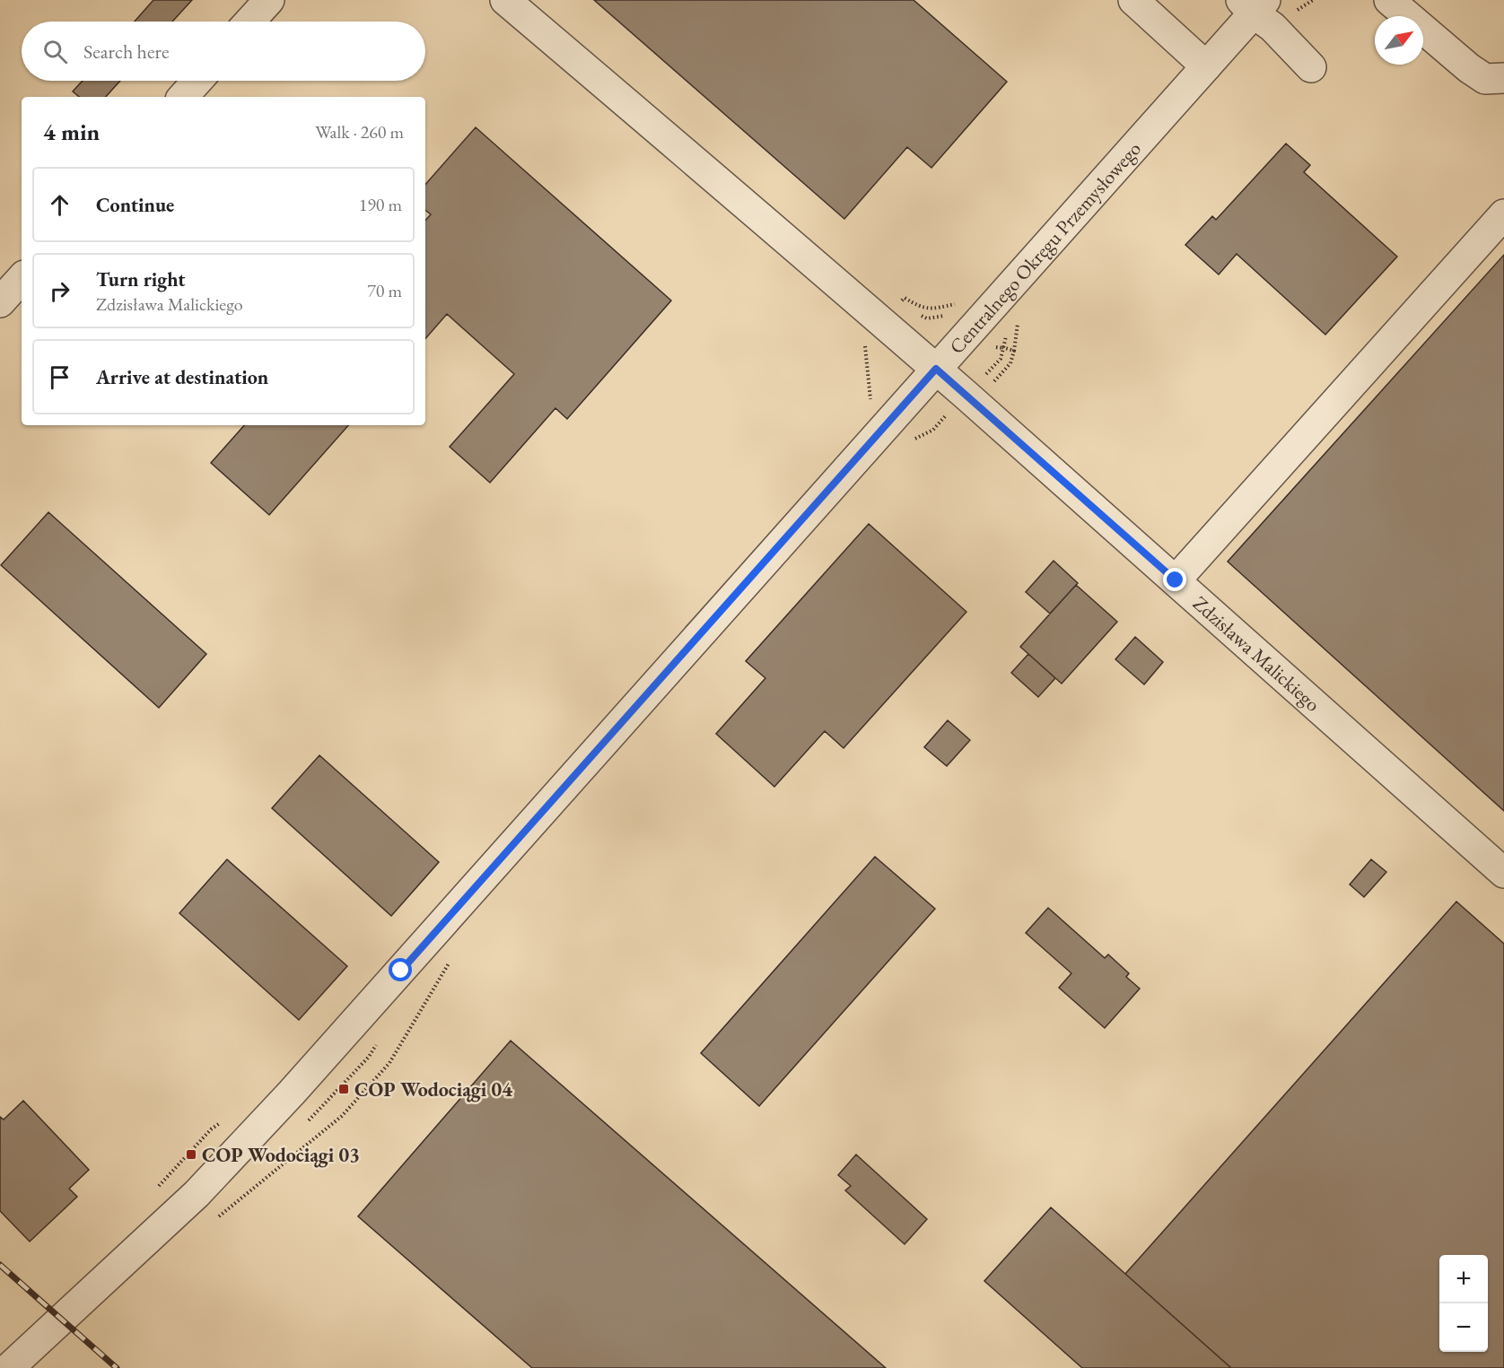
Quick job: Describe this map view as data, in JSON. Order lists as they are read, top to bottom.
{
  "streets": {
    "street": ["Centralnego Okręgu Przemysłowego", "Zdzisława Malickiego"]
  },
  "crossings": [
    ["Centralnego Okręgu Przemysłowego", "Zdzisława Malickiego"]
  ],
  "places": {
    "transit": ["COP Wodociągi 04", "COP Wodociągi 03"]
  },
  "north": "top right",
  "page": {
    "search": "Search here",
    "heading": ["4 min", "Walk · 260 m"],
    "list": [
      ["Continue", "190 m"],
      ["Turn right", "Zdzisława Malickiego", "70 m"],
      "Arrive at destination"
    ],
    "map_buttons": ["+", "−"]
  }
}
